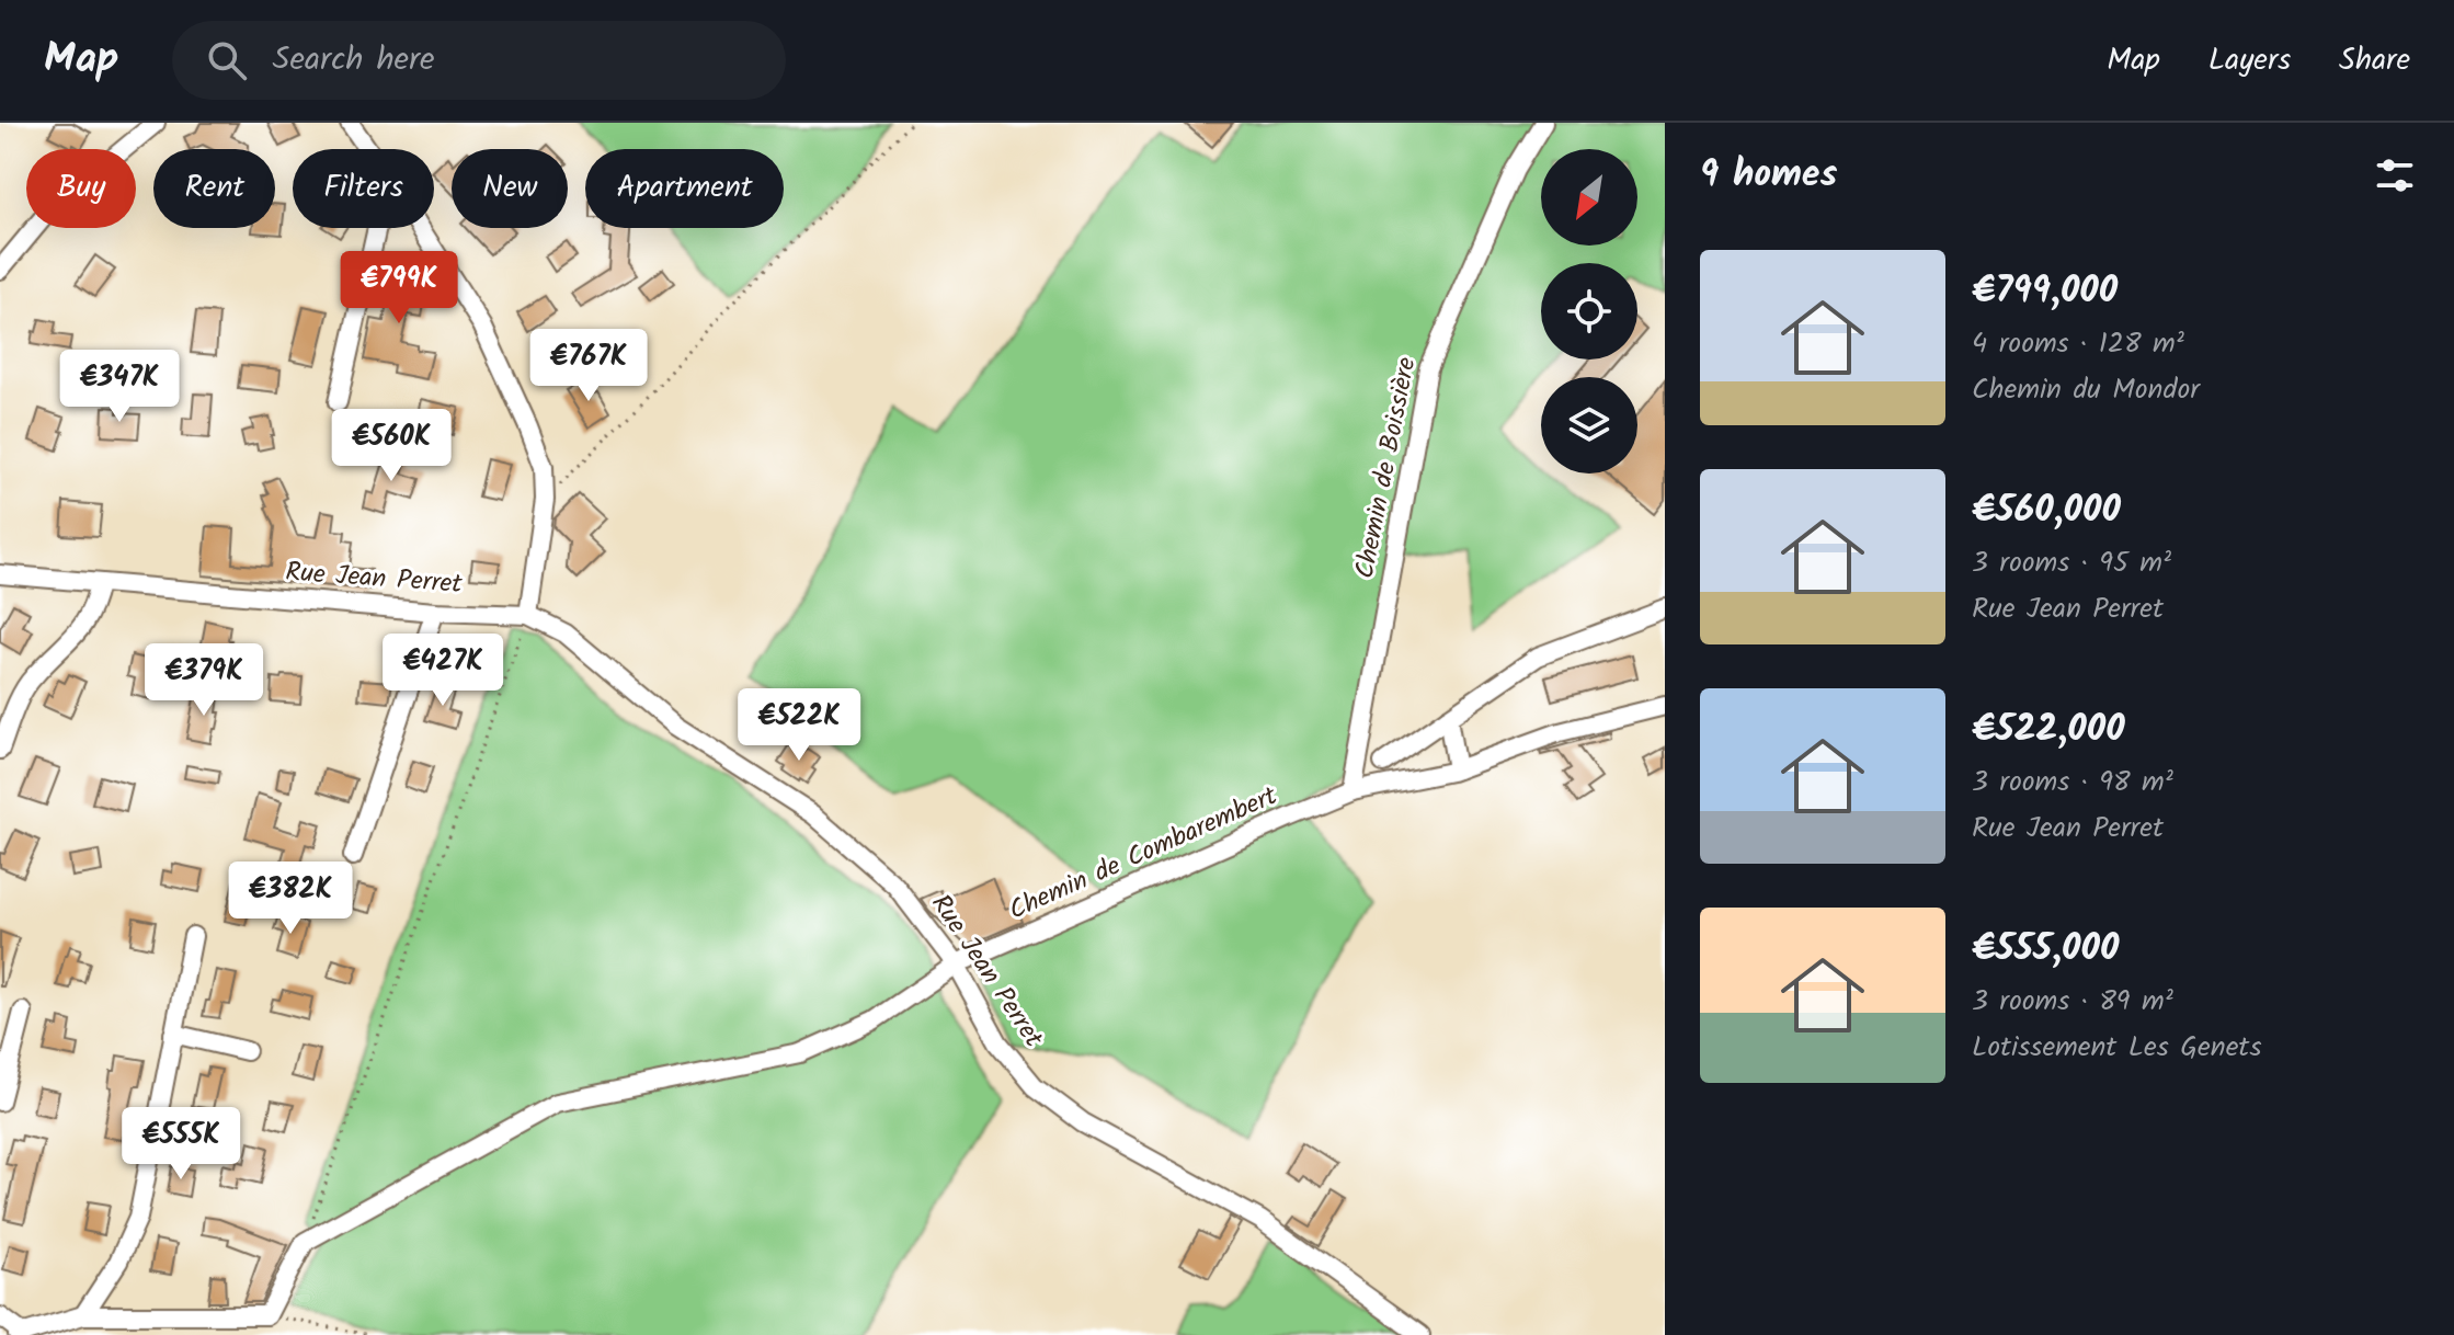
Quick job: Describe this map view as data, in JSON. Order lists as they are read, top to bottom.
{
  "streets": {
    "street": ["Chemin de Boissière", "Rue Jean Perret", "Chemin de Combarembert"]
  },
  "crossings": [
    ["Chemin de Boissière", "Chemin de Combarembert"],
    ["Rue Jean Perret", "Chemin de Combarembert"]
  ],
  "north": "bottom left",
  "page": {
    "header": "Map",
    "search": "Search here",
    "nav": ["Map", "Layers", "Share"],
    "heading": "9 homes",
    "chip": [
      "Buy",
      "Rent",
      "Filters",
      "New",
      "Apartment"
    ],
    "list": [
      {
        "name": "€799,000",
        "note": "4 rooms · 128 m² · Chemin du Mondor"
      },
      {
        "name": "€560,000",
        "note": "3 rooms · 95 m² · Rue Jean Perret"
      },
      {
        "name": "€522,000",
        "note": "3 rooms · 98 m² · Rue Jean Perret"
      },
      {
        "name": "€555,000",
        "note": "3 rooms · 89 m² · Lotissement Les Genets"
      }
    ],
    "price": [
      "€799K",
      "€767K",
      "€347K",
      "€560K",
      "€427K",
      "€379K",
      "€522K",
      "€382K",
      "€555K"
    ]
  }
}
